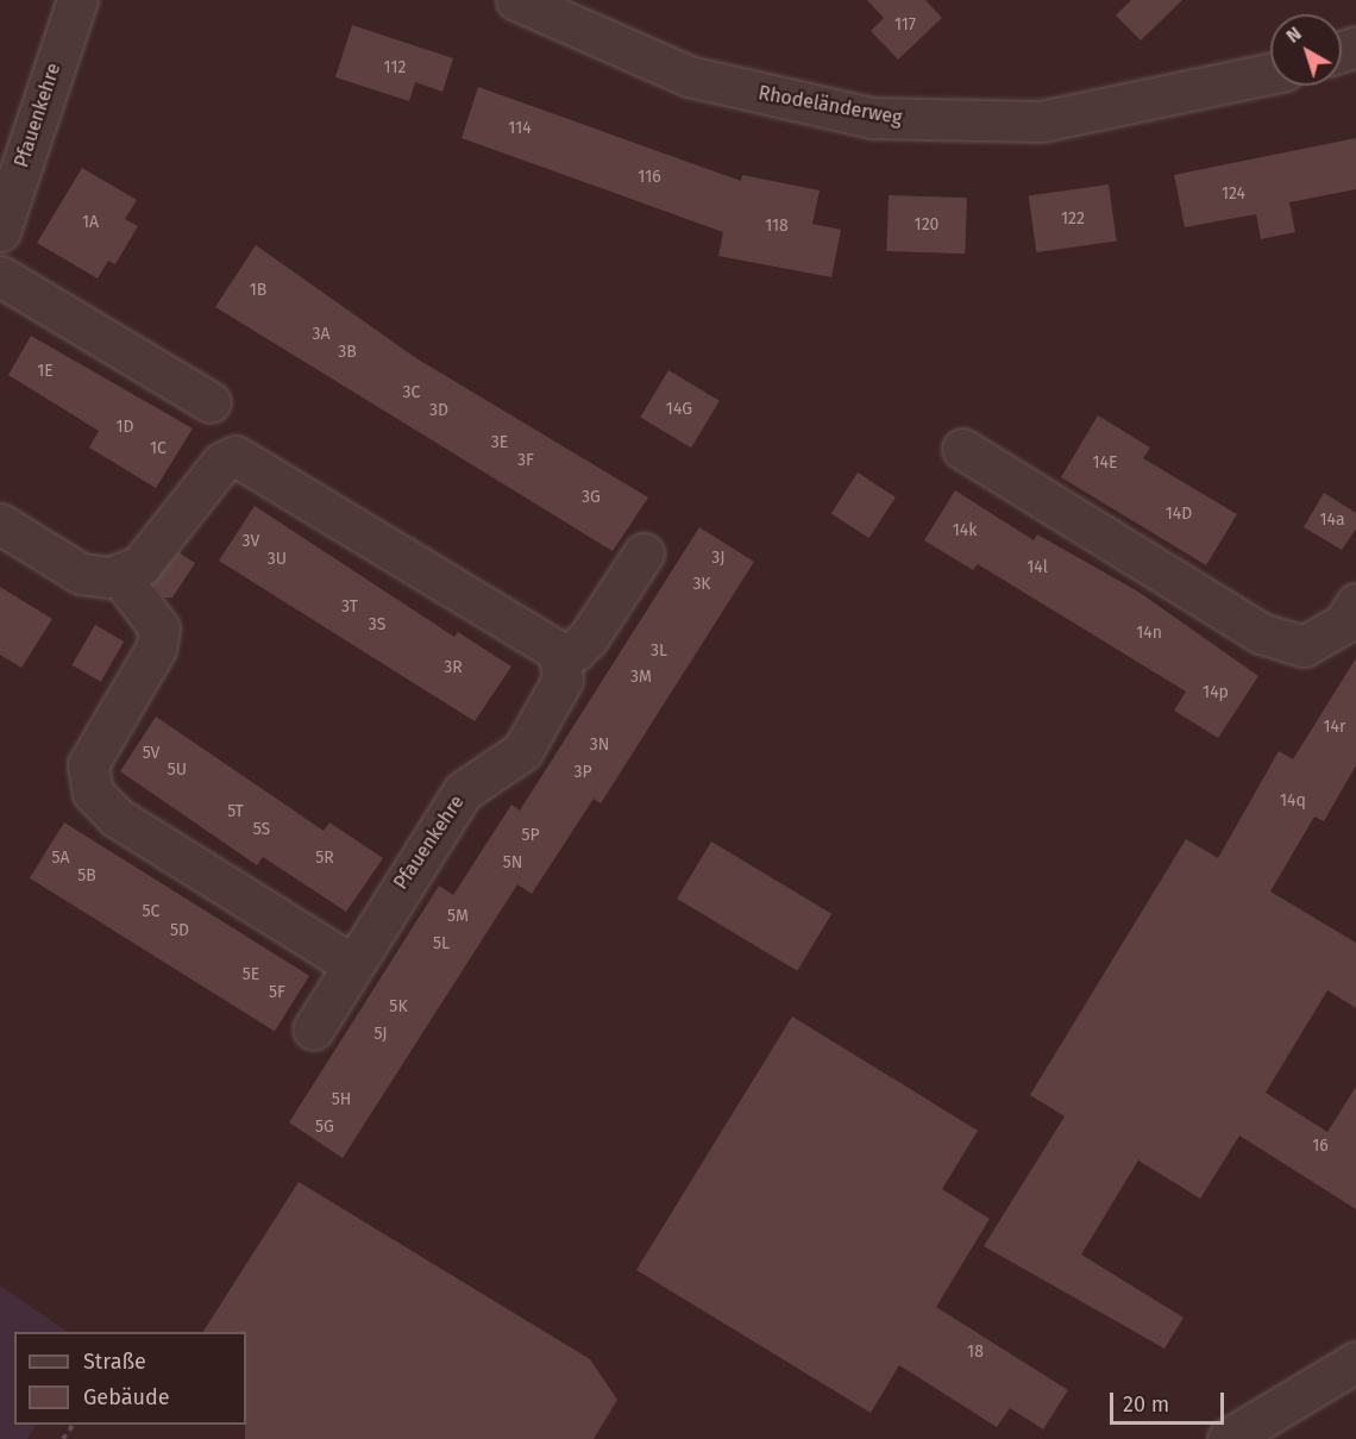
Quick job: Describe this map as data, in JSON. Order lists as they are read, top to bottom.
{
  "streets": {
    "street": ["Rhodeländerweg", "Pfauenkehre"]
  },
  "house_numbers": [
    "117",
    "112",
    "114",
    "116",
    "124",
    "122",
    "1A",
    "120",
    "118",
    "1B",
    "3A",
    "3B",
    "1E",
    "3C",
    "14G",
    "3D",
    "1D",
    "3E",
    "1C",
    "3F",
    "14E",
    "3G",
    "14D",
    "14a",
    "14k",
    "3V",
    "3J",
    "3U",
    "14l",
    "3K",
    "3T",
    "3S",
    "14n",
    "3L",
    "3R",
    "3M",
    "14p",
    "14r",
    "3N",
    "5V",
    "5U",
    "3P",
    "14q",
    "5T",
    "5S",
    "5P",
    "5A",
    "5R",
    "5N",
    "5B",
    "5C",
    "5M",
    "5D",
    "5L",
    "5E",
    "5F",
    "5K",
    "5J",
    "5H",
    "5G",
    "16",
    "18"
  ],
  "legend": ["Straße", "Gebäude"],
  "scale_bar": "20 m",
  "north": "top left"
}
